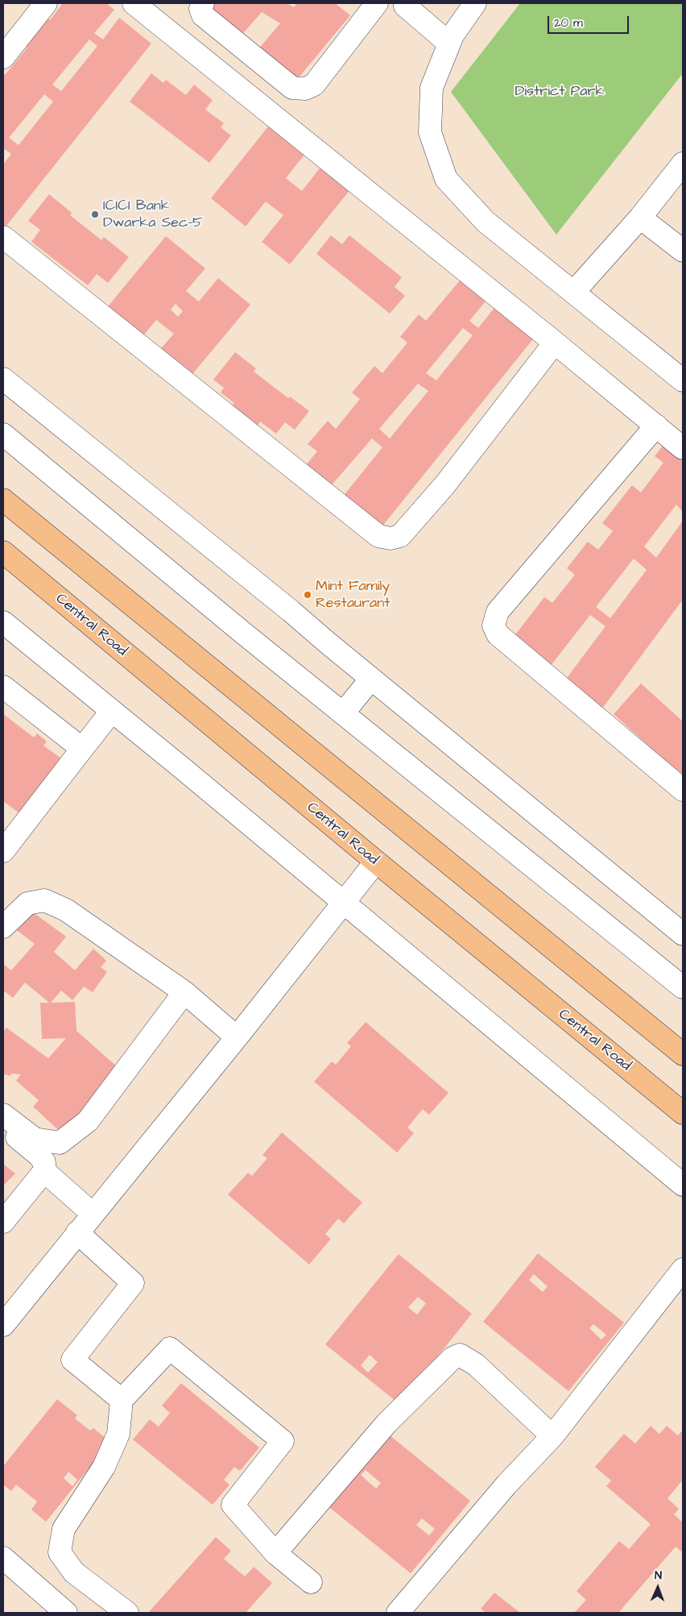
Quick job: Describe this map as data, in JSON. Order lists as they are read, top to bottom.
{
  "streets": {
    "main road": ["Central Road"]
  },
  "parks": ["District Park"],
  "places": ["ICICI Bank Dwarka Sec-5", "Mint Family Restaurant"],
  "scale_bar": "20 m",
  "north": "top"
}
